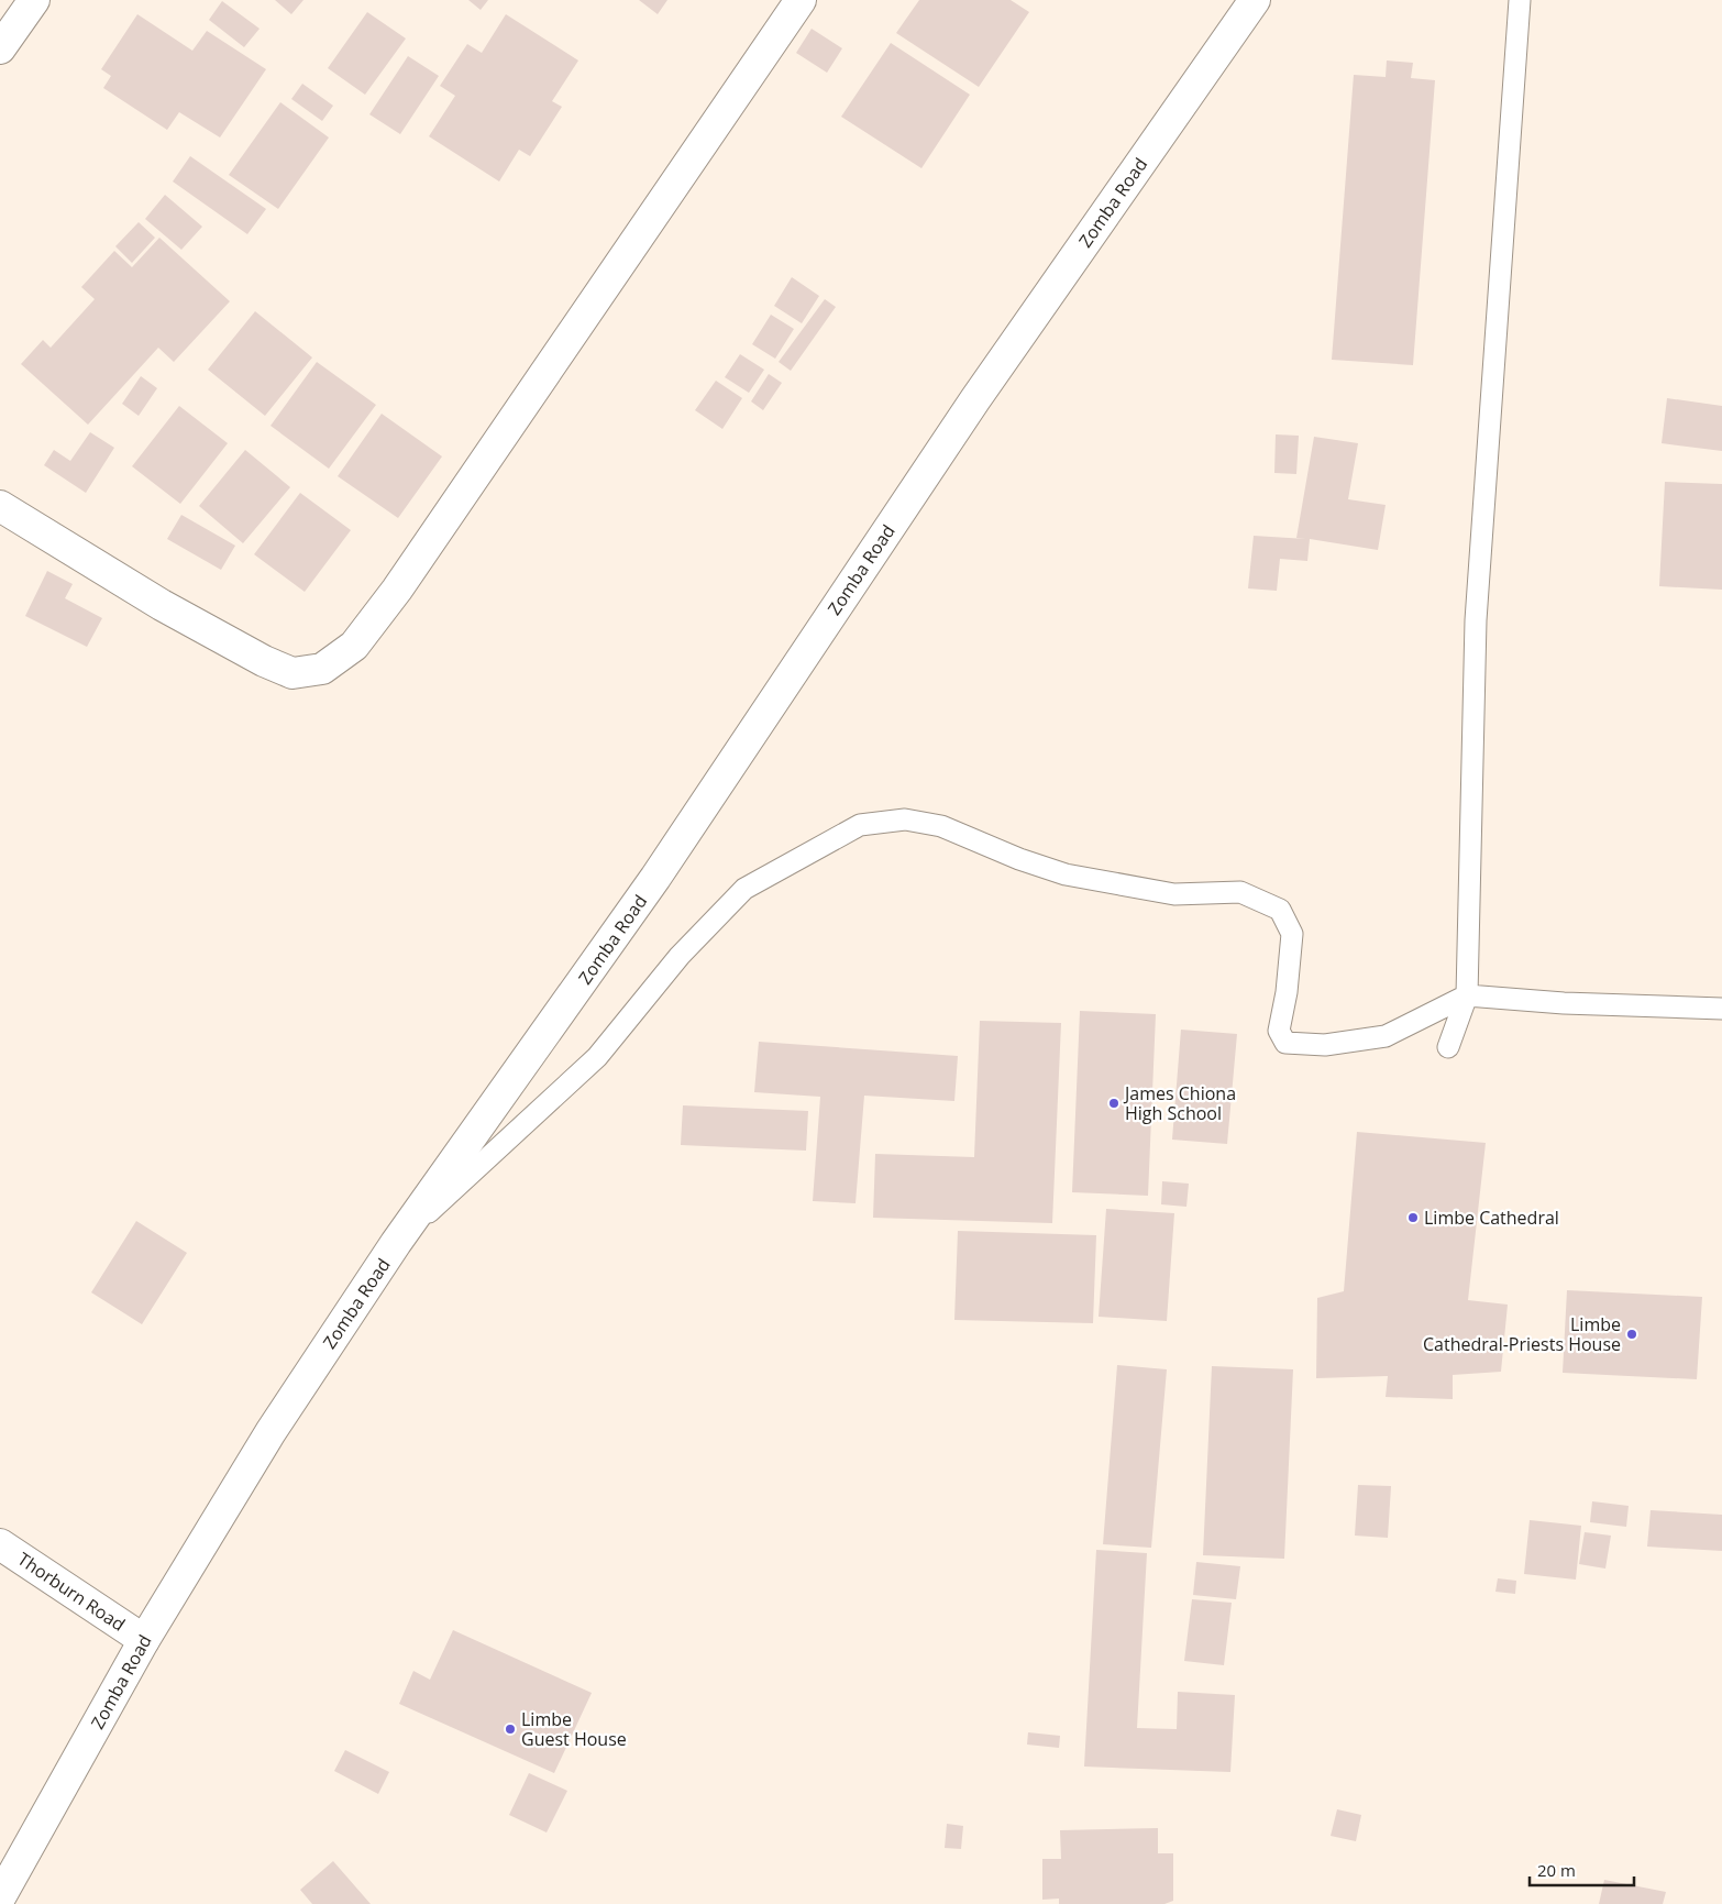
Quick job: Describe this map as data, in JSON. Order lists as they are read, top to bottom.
{
  "streets": {
    "main road": ["Zomba Road", "Thorburn Road"]
  },
  "crossings": [
    ["Zomba Road", "Thorburn Road"]
  ],
  "places": [
    "James Chiona High School",
    "Limbe Cathedral",
    "Limbe Cathedral-Priests House",
    "Limbe Guest House"
  ],
  "scale_bar": "20 m"
}
